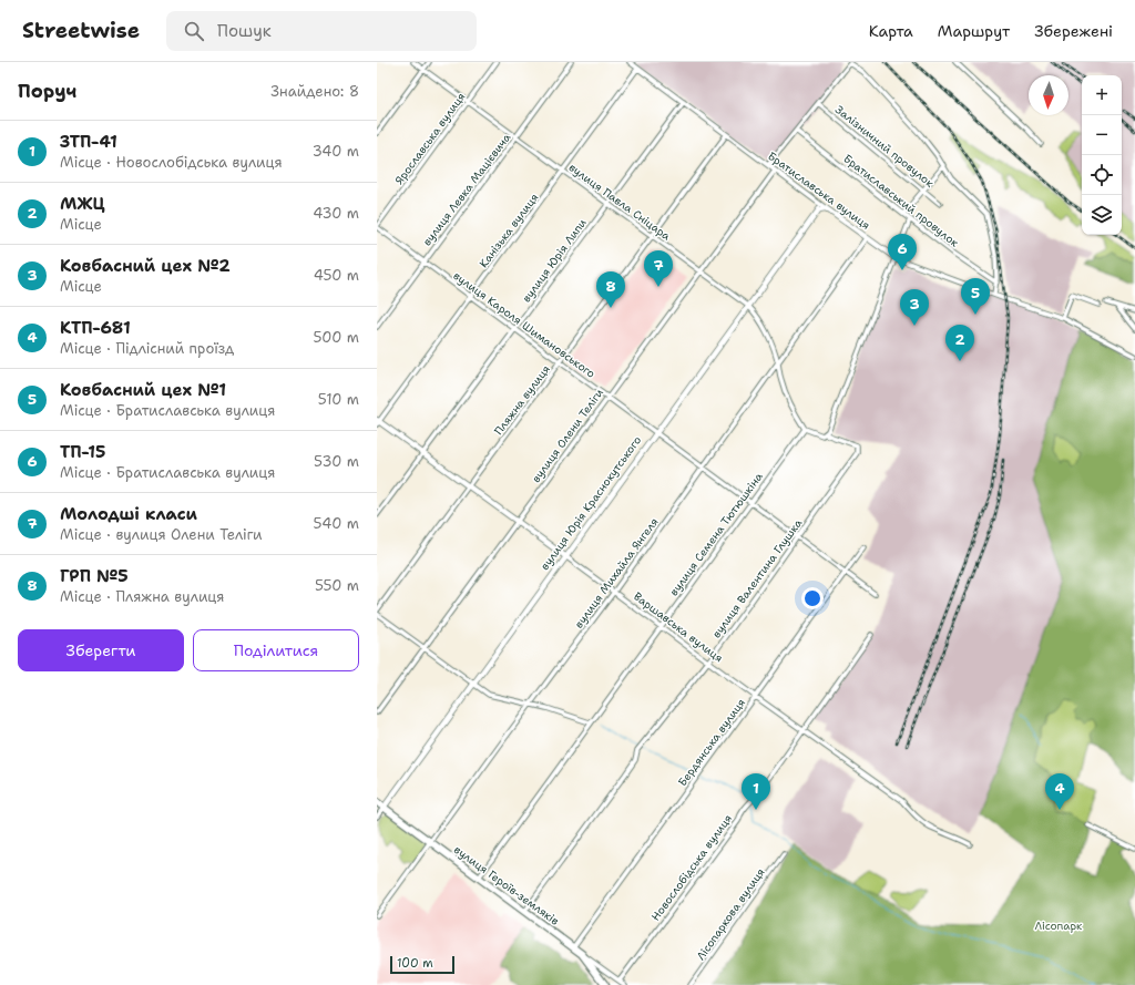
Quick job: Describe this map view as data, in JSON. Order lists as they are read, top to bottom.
{
  "streets": {
    "main road": ["вулиця Героїв-земляків"],
    "street": [
      "Ярославська вулиця",
      "Залізничний провулок",
      "вулиця Левка Мацієвича",
      "Братиславська вулиця",
      "Братиславський провулок",
      "вулиця Павла Сніцара",
      "Канізька вулиця",
      "вулиця Юрія Липи",
      "вулиця Кароля Шимановського",
      "Пляжна вулиця",
      "вулиця Олени Теліги",
      "вулиця Юрія Краснокутського",
      "вулиця Семена Тютюшкіна",
      "вулиця Михайла Янгеля",
      "вулиця Валентина Глушка",
      "Варшавська вулиця",
      "Бердянська вулиця",
      "Новослобідська вулиця",
      "Лісопаркова вулиця"
    ]
  },
  "crossings": [
    ["Ярославська вулиця", "вулиця Павла Сніцара"],
    ["Ярославська вулиця", "вулиця Кароля Шимановського"],
    ["вулиця Левка Мацієвича", "вулиця Павла Сніцара"],
    ["вулиця Левка Мацієвича", "вулиця Кароля Шимановського"],
    ["Братиславська вулиця", "Канізька вулиця"],
    ["Братиславська вулиця", "вулиця Юрія Липи"],
    ["Братиславська вулиця", "Пляжна вулиця"],
    ["Братиславська вулиця", "вулиця Олени Теліги"],
    ["Братиславська вулиця", "вулиця Юрія Краснокутського"],
    ["Братиславська вулиця", "вулиця Михайла Янгеля"],
    ["вулиця Павла Сніцара", "Канізька вулиця"],
    ["вулиця Павла Сніцара", "вулиця Юрія Липи"],
    ["вулиця Павла Сніцара", "Пляжна вулиця"],
    ["вулиця Павла Сніцара", "вулиця Олени Теліги"],
    ["вулиця Павла Сніцара", "вулиця Юрія Краснокутського"],
    ["вулиця Павла Сніцара", "вулиця Семена Тютюшкіна"],
    ["вулиця Павла Сніцара", "вулиця Михайла Янгеля"],
    ["Канізька вулиця", "вулиця Кароля Шимановського"],
    ["Канізька вулиця", "Варшавська вулиця"],
    ["вулиця Юрія Липи", "вулиця Кароля Шимановського"],
    ["вулиця Юрія Липи", "Варшавська вулиця"],
    ["вулиця Кароля Шимановського", "Пляжна вулиця"],
    ["вулиця Кароля Шимановського", "вулиця Олени Теліги"],
    ["вулиця Кароля Шимановського", "вулиця Юрія Краснокутського"],
    ["вулиця Кароля Шимановського", "вулиця Семена Тютюшкіна"],
    ["вулиця Кароля Шимановського", "вулиця Михайла Янгеля"],
    ["вулиця Кароля Шимановського", "вулиця Валентина Глушка"],
    ["вулиця Кароля Шимановського", "Бердянська вулиця"],
    ["Пляжна вулиця", "Варшавська вулиця"],
    ["вулиця Олени Теліги", "Варшавська вулиця"],
    ["вулиця Юрія Краснокутського", "Варшавська вулиця"],
    ["вулиця Юрія Краснокутського", "вулиця Героїв-земляків"],
    ["вулиця Семена Тютюшкіна", "Варшавська вулиця"],
    ["вулиця Семена Тютюшкіна", "вулиця Героїв-земляків"],
    ["вулиця Михайла Янгеля", "Варшавська вулиця"],
    ["вулиця Михайла Янгеля", "вулиця Героїв-земляків"],
    ["вулиця Валентина Глушка", "Варшавська вулиця"],
    ["вулиця Валентина Глушка", "вулиця Героїв-земляків"],
    ["Варшавська вулиця", "Бердянська вулиця"],
    ["Варшавська вулиця", "Новослобідська вулиця"],
    ["Бердянська вулиця", "вулиця Героїв-земляків"],
    ["Новослобідська вулиця", "вулиця Героїв-земляків"]
  ],
  "parks": ["Лісопарк"],
  "scale_bar": "100 m",
  "north": "bottom",
  "page": {
    "header": "Streetwise",
    "search": "Пошук",
    "nav": ["Карта", "Маршрут", "Збережені"],
    "heading": ["Поруч", "Знайдено: 8"],
    "map_buttons": ["+", "−"],
    "list": [
      {
        "mark": "1",
        "name": "ЗТП-41",
        "note": "Місце · Новослобідська вулиця",
        "value": "340 m"
      },
      {
        "mark": "2",
        "name": "МЖЦ",
        "note": "Місце",
        "value": "430 m"
      },
      {
        "mark": "3",
        "name": "Ковбасний цех №2",
        "note": "Місце",
        "value": "450 m"
      },
      {
        "mark": "4",
        "name": "КТП-681",
        "note": "Місце · Підлісний проїзд",
        "value": "500 m"
      },
      {
        "mark": "5",
        "name": "Ковбасний цех №1",
        "note": "Місце · Братиславська вулиця",
        "value": "510 m"
      },
      {
        "mark": "6",
        "name": "ТП-15",
        "note": "Місце · Братиславська вулиця",
        "value": "530 m"
      },
      {
        "mark": "7",
        "name": "Молодші класи",
        "note": "Місце · вулиця Олени Теліги",
        "value": "540 m"
      },
      {
        "mark": "8",
        "name": "ГРП №5",
        "note": "Місце · Пляжна вулиця",
        "value": "550 m"
      }
    ],
    "pins": [
      "6",
      "7",
      "8",
      "5",
      "3",
      "2",
      "1",
      "4"
    ],
    "buttons": ["Зберегти", "Поділитися"],
    "scale": "100 m"
  }
}
